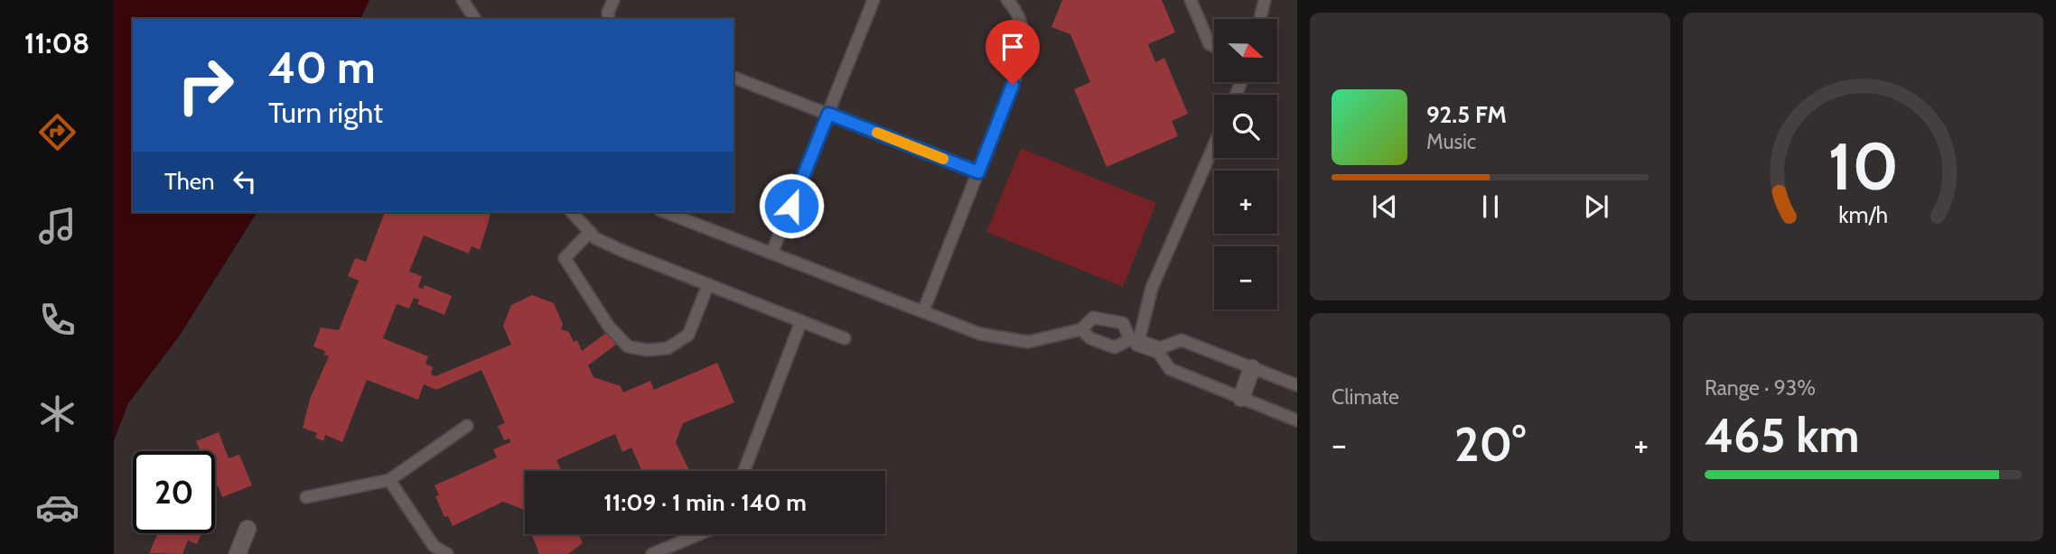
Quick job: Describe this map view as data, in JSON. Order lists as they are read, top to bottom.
{
  "north": "right",
  "page": {
    "tabs": "11:08",
    "map_buttons": ["+", "−"],
    "turn": ["40 m", "Turn right"],
    "song": ["92.5 FM", "Music"],
    "then": "Then",
    "tile": [
      "Climate",
      ["Range · 93%", "465 km"]
    ],
    "heat": ["−", "20°", "+"],
    "limit": "20",
    "trip": "11:09 · 1 min · 140 m",
    "gauge": ["10", "km/h"]
  }
}
